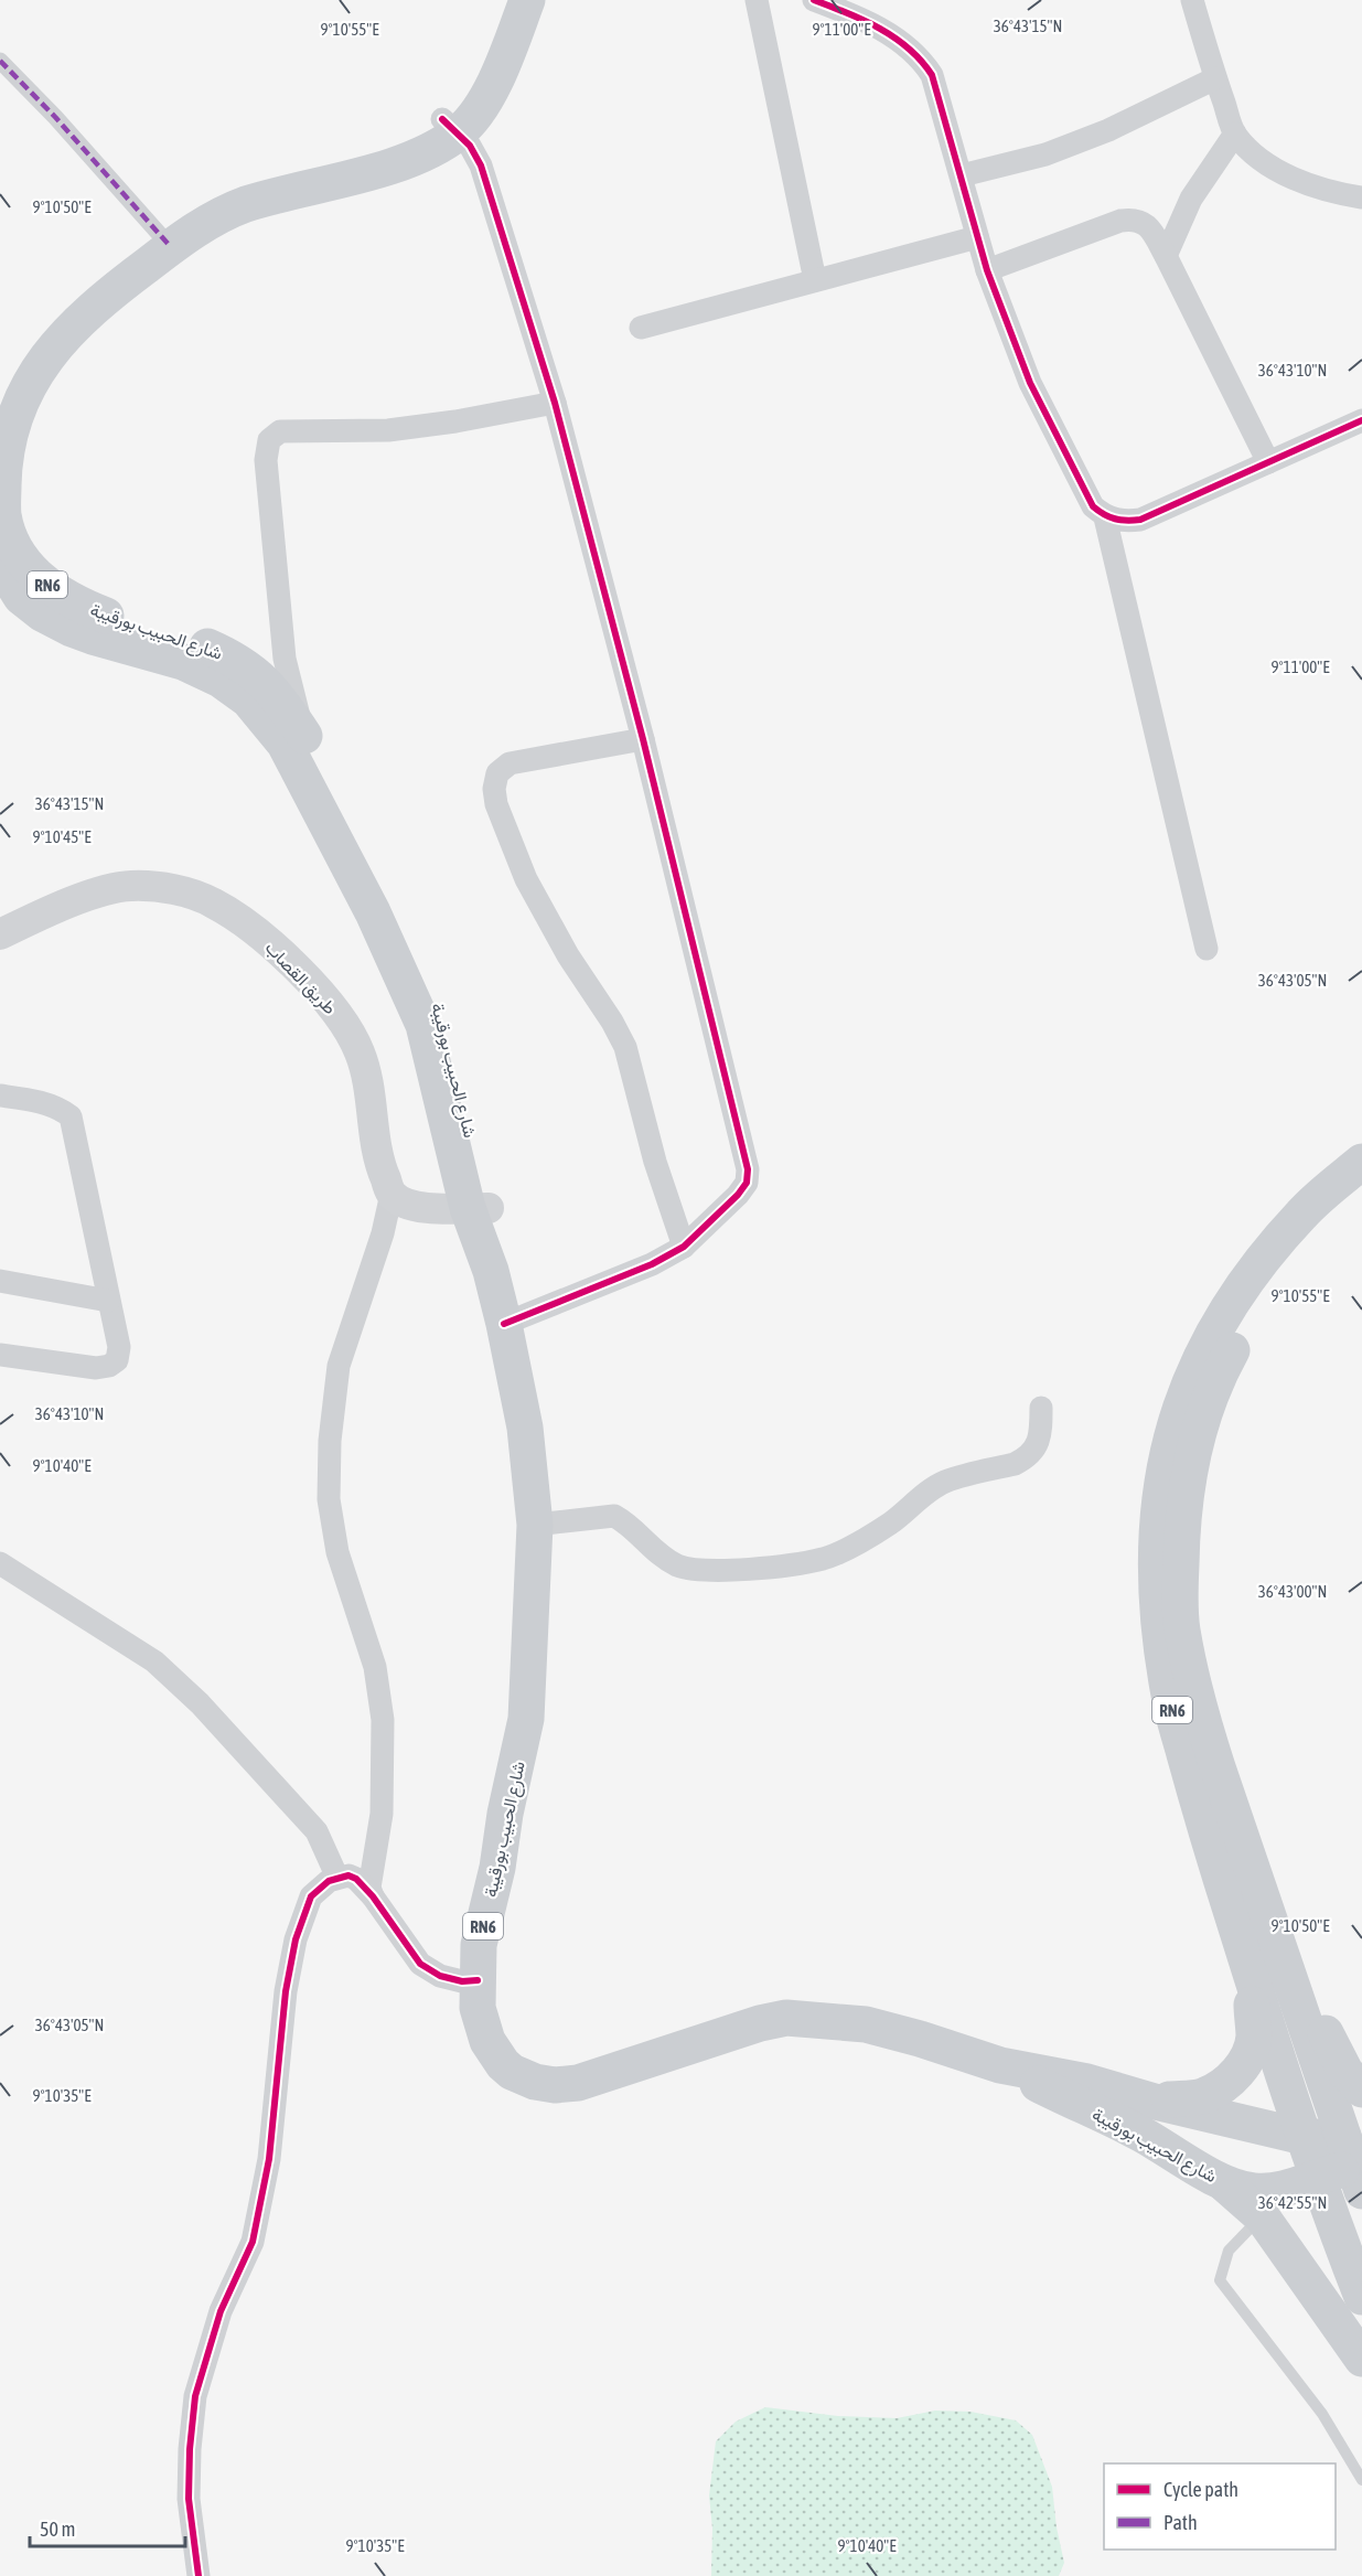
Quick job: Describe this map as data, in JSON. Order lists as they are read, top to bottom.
{
  "streets": {
    "main road": ["RN6", "شارع الحبيب بورقيبة", "طريق القصاب"]
  },
  "crossings": [
    ["RN6", "شارع الحبيب بورقيبة"]
  ],
  "legend": ["Cycle path", "Path"],
  "scale_bar": "50 m",
  "coordinates": [
    "36°43'15\"N",
    "9°10'55\"E",
    "9°11'00\"E",
    "9°10'50\"E",
    "36°43'10\"N",
    "9°10'45\"E",
    "36°43'05\"N",
    "9°10'40\"E",
    "36°43'00\"N",
    "9°10'35\"E",
    "36°42'55\"N"
  ]
}
